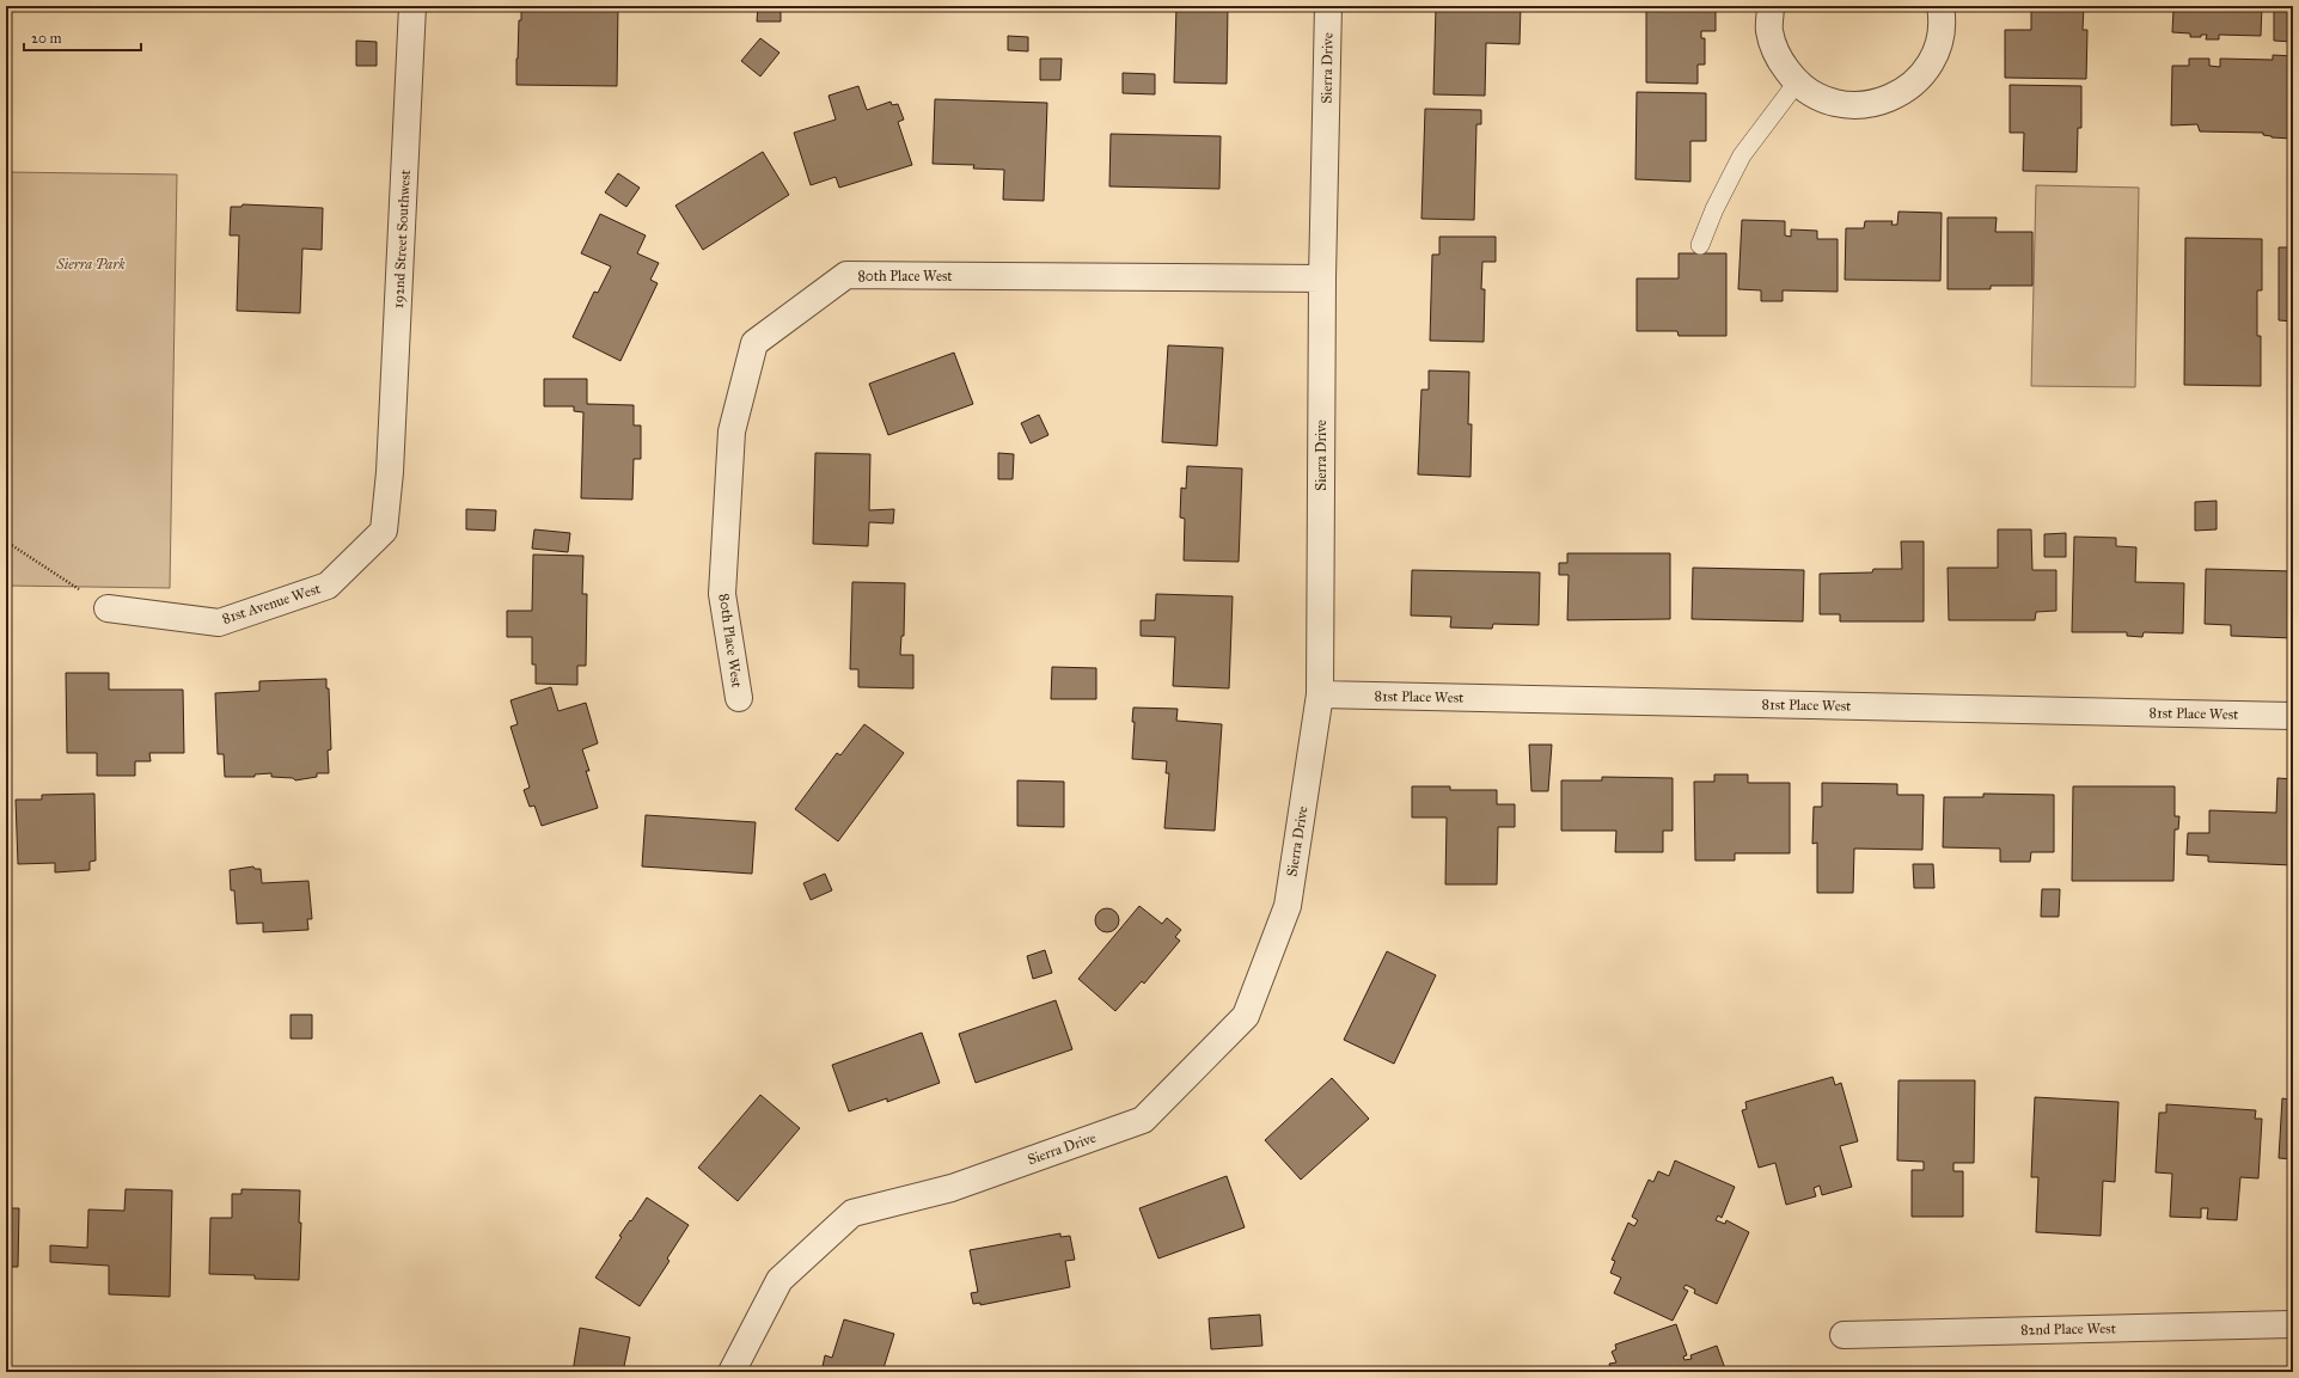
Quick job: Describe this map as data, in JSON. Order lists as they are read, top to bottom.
{
  "streets": {
    "street": [
      "Sierra Drive",
      "192nd Street Southwest",
      "80th Place West",
      "81st Avenue West",
      "81st Place West",
      "82nd Place West"
    ]
  },
  "crossings": [
    ["Sierra Drive", "80th Place West"],
    ["Sierra Drive", "81st Place West"],
    ["192nd Street Southwest", "81st Avenue West"]
  ],
  "parks": ["Sierra Park"],
  "scale_bar": "20 m"
}
